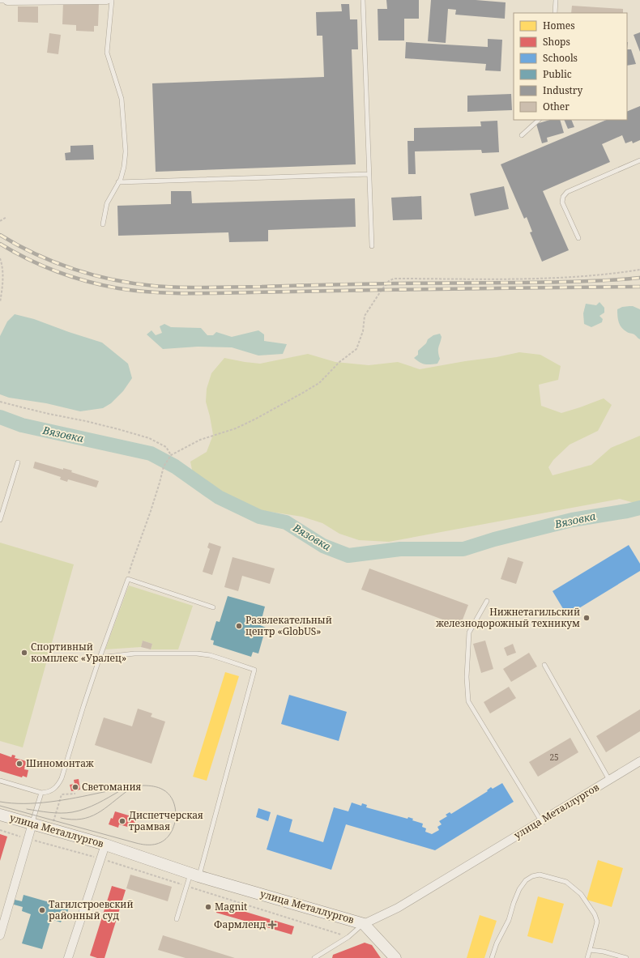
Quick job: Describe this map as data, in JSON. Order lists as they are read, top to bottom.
{
  "streets": {
    "main road": ["улица Металлургов"]
  },
  "water": ["Вязовка"],
  "places": {
    "other": [
      "Нижнетагильский железнодорожный техникум",
      "Развлекательный центр «GlobUS»",
      "Спортивный комплекс «Уралец»",
      "Шиномонтаж",
      "Светомания",
      "Диспетчерская трамвая",
      "Magnit",
      "Тагилстроевский районный суд"
    ],
    "health": ["Фармленд"]
  },
  "house_numbers": ["25"],
  "legend": [
    "Homes",
    "Shops",
    "Schools",
    "Public",
    "Industry",
    "Other"
  ]
}
